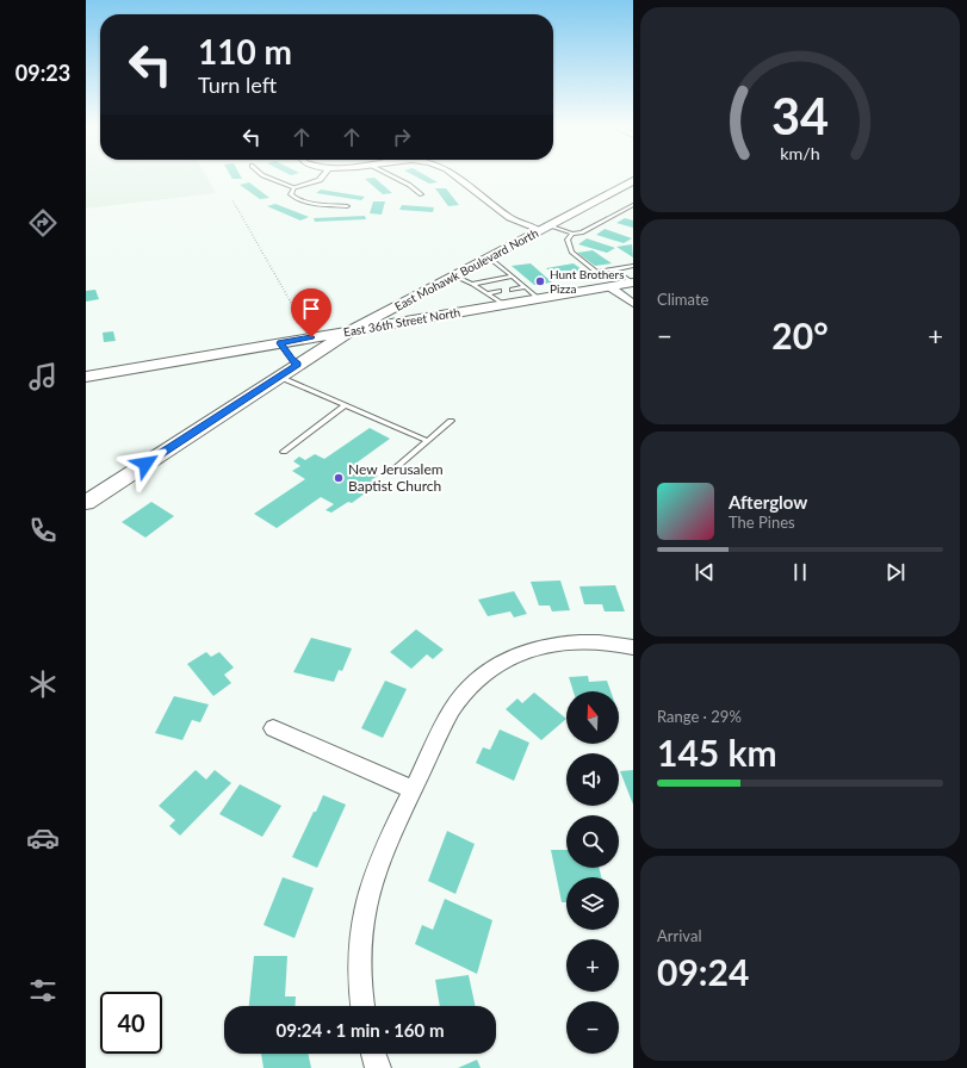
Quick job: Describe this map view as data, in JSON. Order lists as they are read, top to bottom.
{
  "streets": {
    "street": ["East Mohawk Boulevard North", "East 36th Street North"]
  },
  "crossings": [
    ["East Mohawk Boulevard North", "East 36th Street North"]
  ],
  "places": ["Hunt Brothers Pizza", "New Jerusalem Baptist Church"],
  "north": "top",
  "page": {
    "tabs": "09:23",
    "turn": ["110 m", "Turn left"],
    "tile": [
      "Climate",
      ["Range · 29%", "145 km"],
      ["Arrival", "09:24"]
    ],
    "heat": ["−", "20°", "+"],
    "song": ["Afterglow", "The Pines"],
    "map_buttons": ["+", "−"],
    "limit": "40",
    "trip": "09:24 · 1 min · 160 m",
    "gauge": ["34", "km/h"]
  }
}
